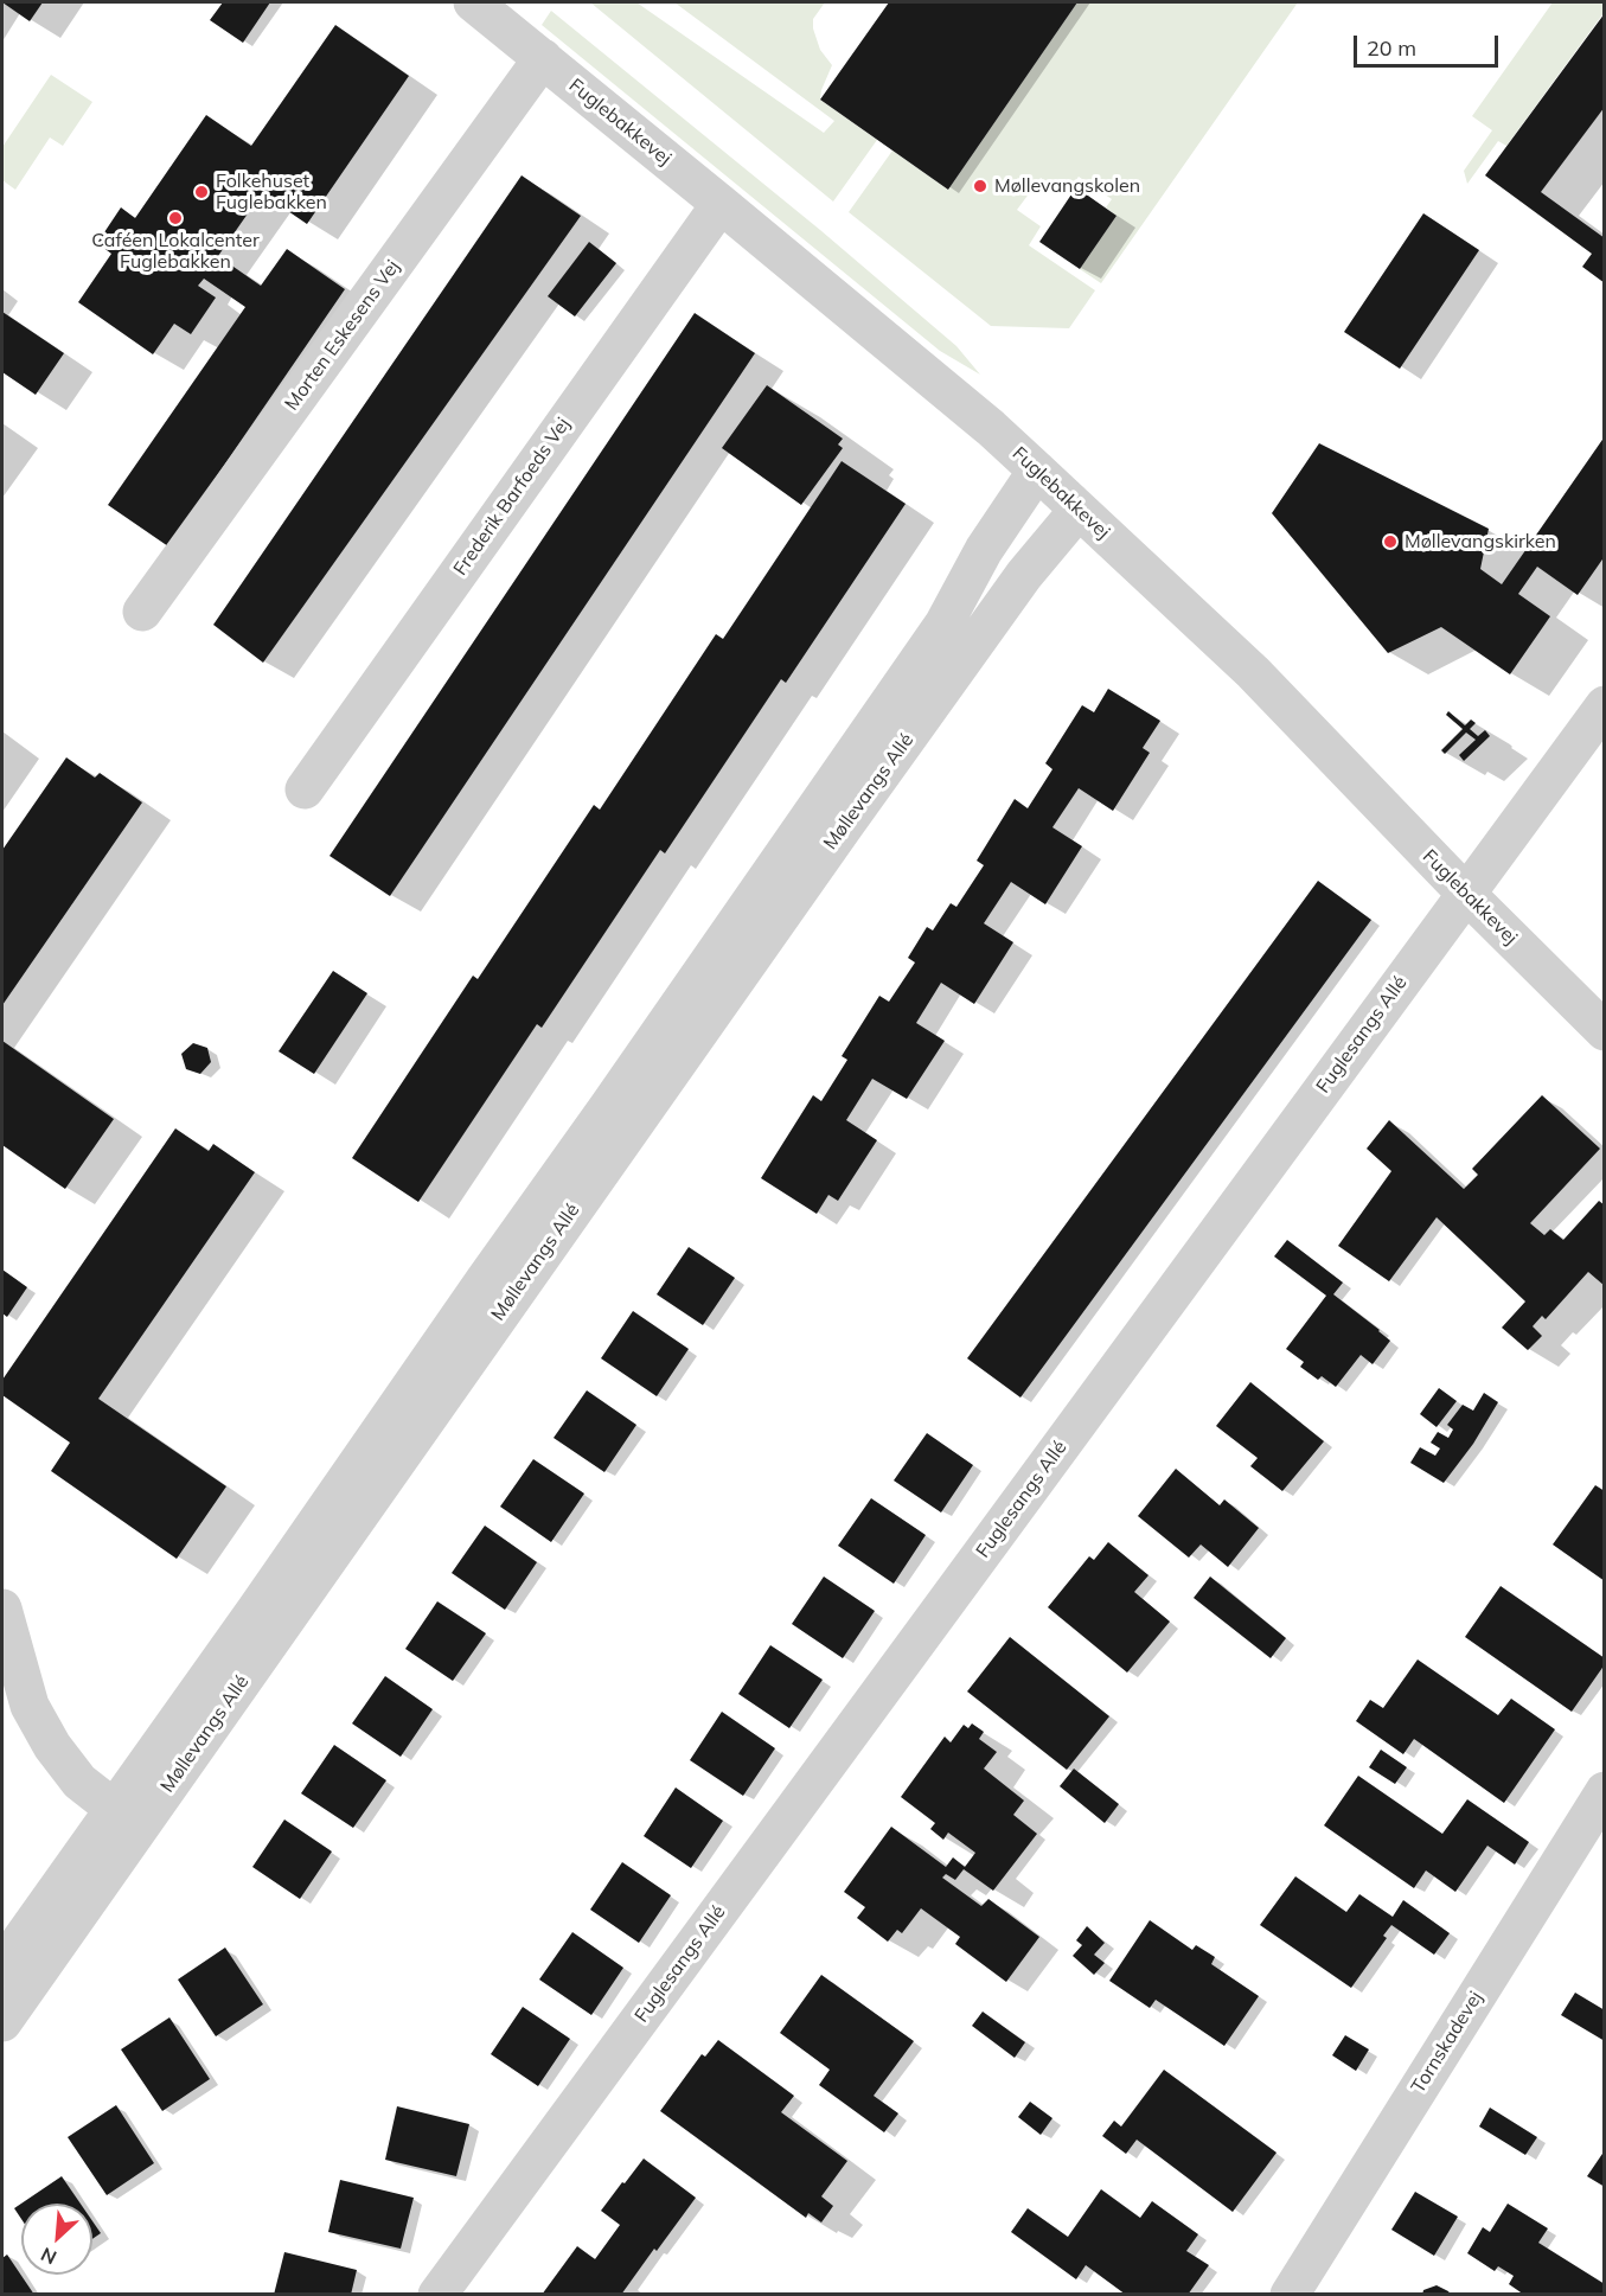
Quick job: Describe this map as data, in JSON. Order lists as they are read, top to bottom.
{
  "streets": {
    "street": [
      "Fuglebakkevej",
      "Morten Eskesens Vej",
      "Frederik Barfoeds Vej",
      "Møllevangs Allé",
      "Fuglesangs Allé",
      "Tornskadevej"
    ]
  },
  "crossings": [
    ["Fuglebakkevej", "Morten Eskesens Vej"],
    ["Fuglebakkevej", "Frederik Barfoeds Vej"],
    ["Fuglebakkevej", "Møllevangs Allé"],
    ["Fuglebakkevej", "Fuglesangs Allé"]
  ],
  "places": [
    "Møllevangskolen",
    "Folkehuset Fuglebakken",
    "Caféen Lokalcenter Fuglebakken",
    "Møllevangskirken"
  ],
  "scale_bar": "20 m",
  "north": "bottom left"
}
